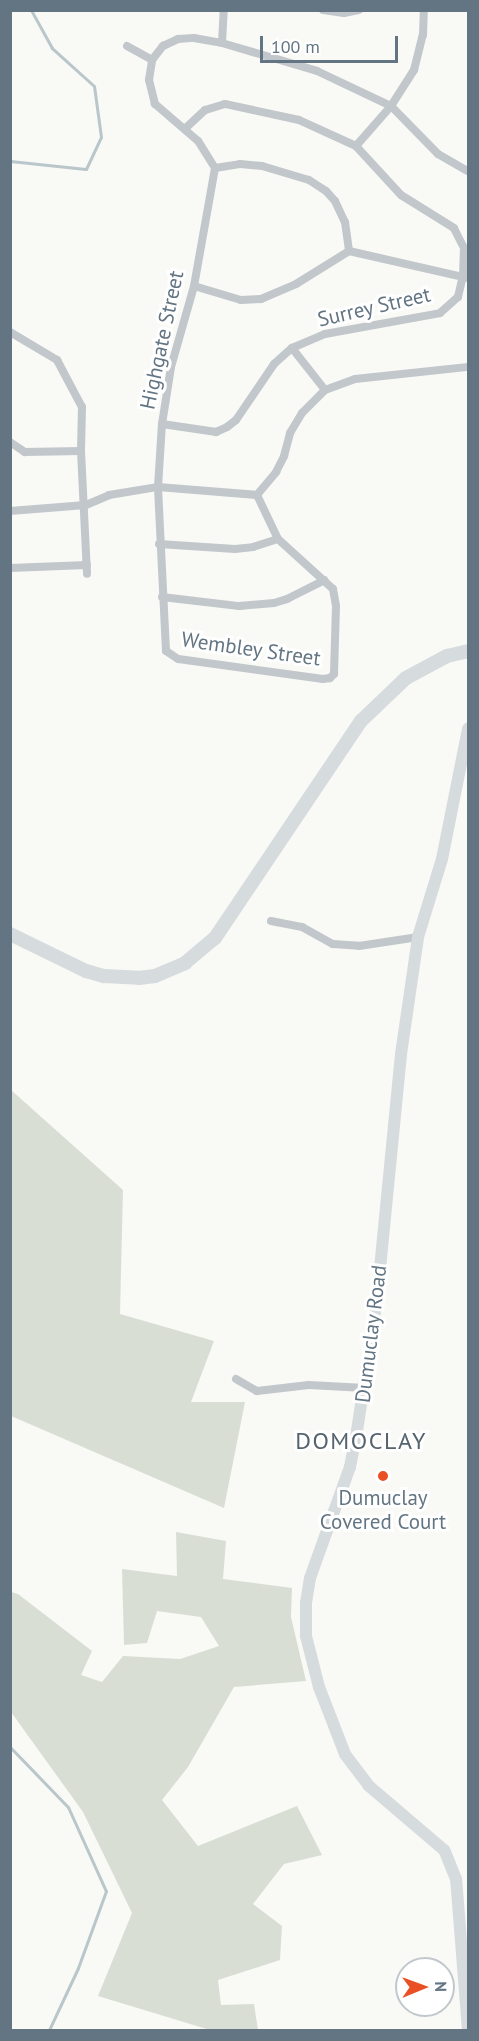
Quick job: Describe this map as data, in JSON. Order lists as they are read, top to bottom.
{
  "streets": {
    "street": [
      "Surrey Street",
      "Highgate Street",
      "Wembley Street",
      "Dumuclay Road"
    ]
  },
  "crossings": [
    ["Surrey Street", "Highgate Street"],
    ["Highgate Street", "Wembley Street"]
  ],
  "districts": ["DOMOCLAY"],
  "places": ["Dumuclay Covered Court"],
  "scale_bar": "100 m",
  "north": "right"
}
